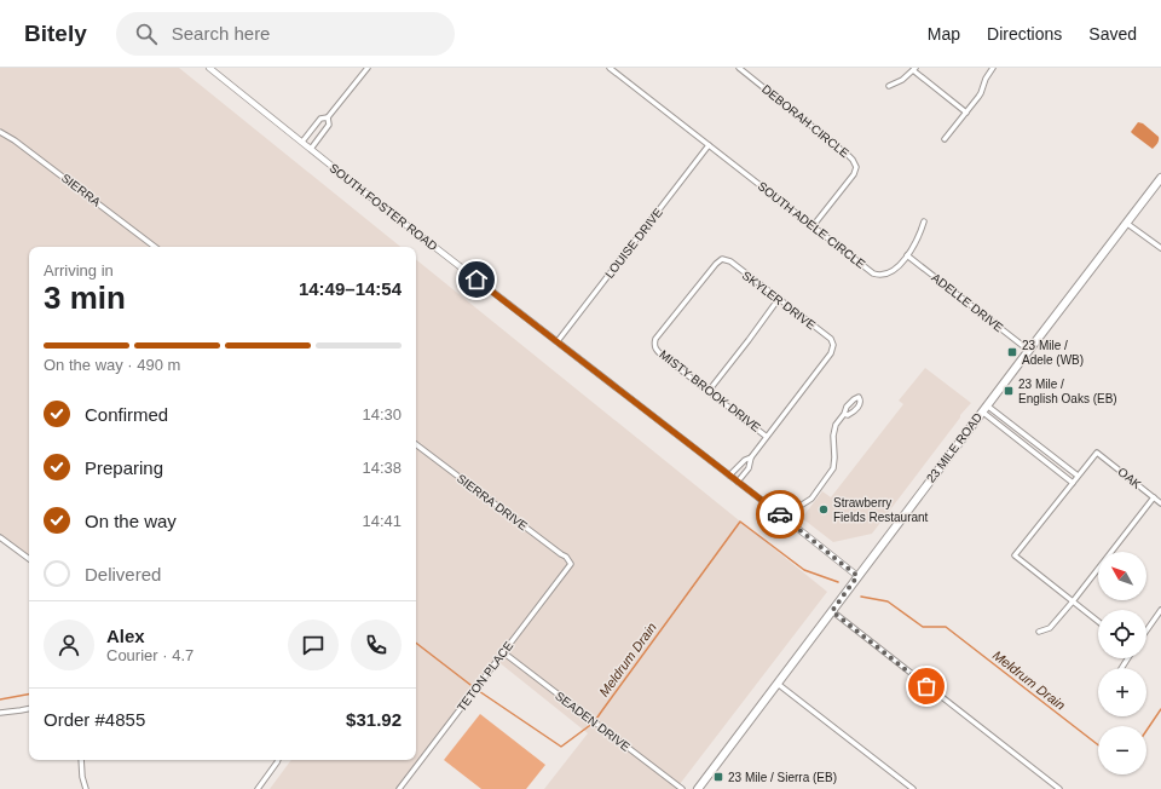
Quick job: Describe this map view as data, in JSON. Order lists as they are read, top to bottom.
{
  "streets": {
    "main road": ["23 MILE ROAD"],
    "street": [
      "DEBORAH CIRCLE",
      "SIERRA",
      "SOUTH FOSTER ROAD",
      "SOUTH ADELE CIRCLE",
      "LOUISE DRIVE",
      "SKYLER DRIVE",
      "ADELLE DRIVE",
      "MISTY BROOK DRIVE",
      "OAK",
      "SIERRA DRIVE",
      "TETON PLACE",
      "SEADEN DRIVE"
    ]
  },
  "crossings": [
    ["DEBORAH CIRCLE", "SOUTH ADELE CIRCLE"],
    ["SOUTH FOSTER ROAD", "LOUISE DRIVE"],
    ["SOUTH FOSTER ROAD", "23 MILE ROAD"],
    ["SOUTH ADELE CIRCLE", "LOUISE DRIVE"],
    ["SOUTH ADELE CIRCLE", "ADELLE DRIVE"],
    ["SKYLER DRIVE", "MISTY BROOK DRIVE"],
    ["ADELLE DRIVE", "23 MILE ROAD"],
    ["SIERRA DRIVE", "TETON PLACE"],
    ["TETON PLACE", "SEADEN DRIVE"]
  ],
  "water": ["Meldrum Drain"],
  "places": {
    "transit": ["23 Mile / Adele (WB)", "23 Mile / English Oaks (EB)", "23 Mile / Sierra (EB)"],
    "other": ["Strawberry Fields Restaurant"]
  },
  "north": "top left",
  "page": {
    "header": "Bitely",
    "search": "Search here",
    "nav": ["Map", "Directions", "Saved"],
    "heading": ["3 min", "Arriving in", "14:49–14:54"],
    "panel": [
      "Alex",
      "Courier · 4.7",
      "Order #4855",
      "$31.92"
    ],
    "bar": "On the way · 490 m",
    "list": [
      ["Confirmed", "14:30"],
      ["Preparing", "14:38"],
      ["On the way", "14:41"],
      "Delivered"
    ],
    "map_buttons": ["+", "−"]
  }
}
